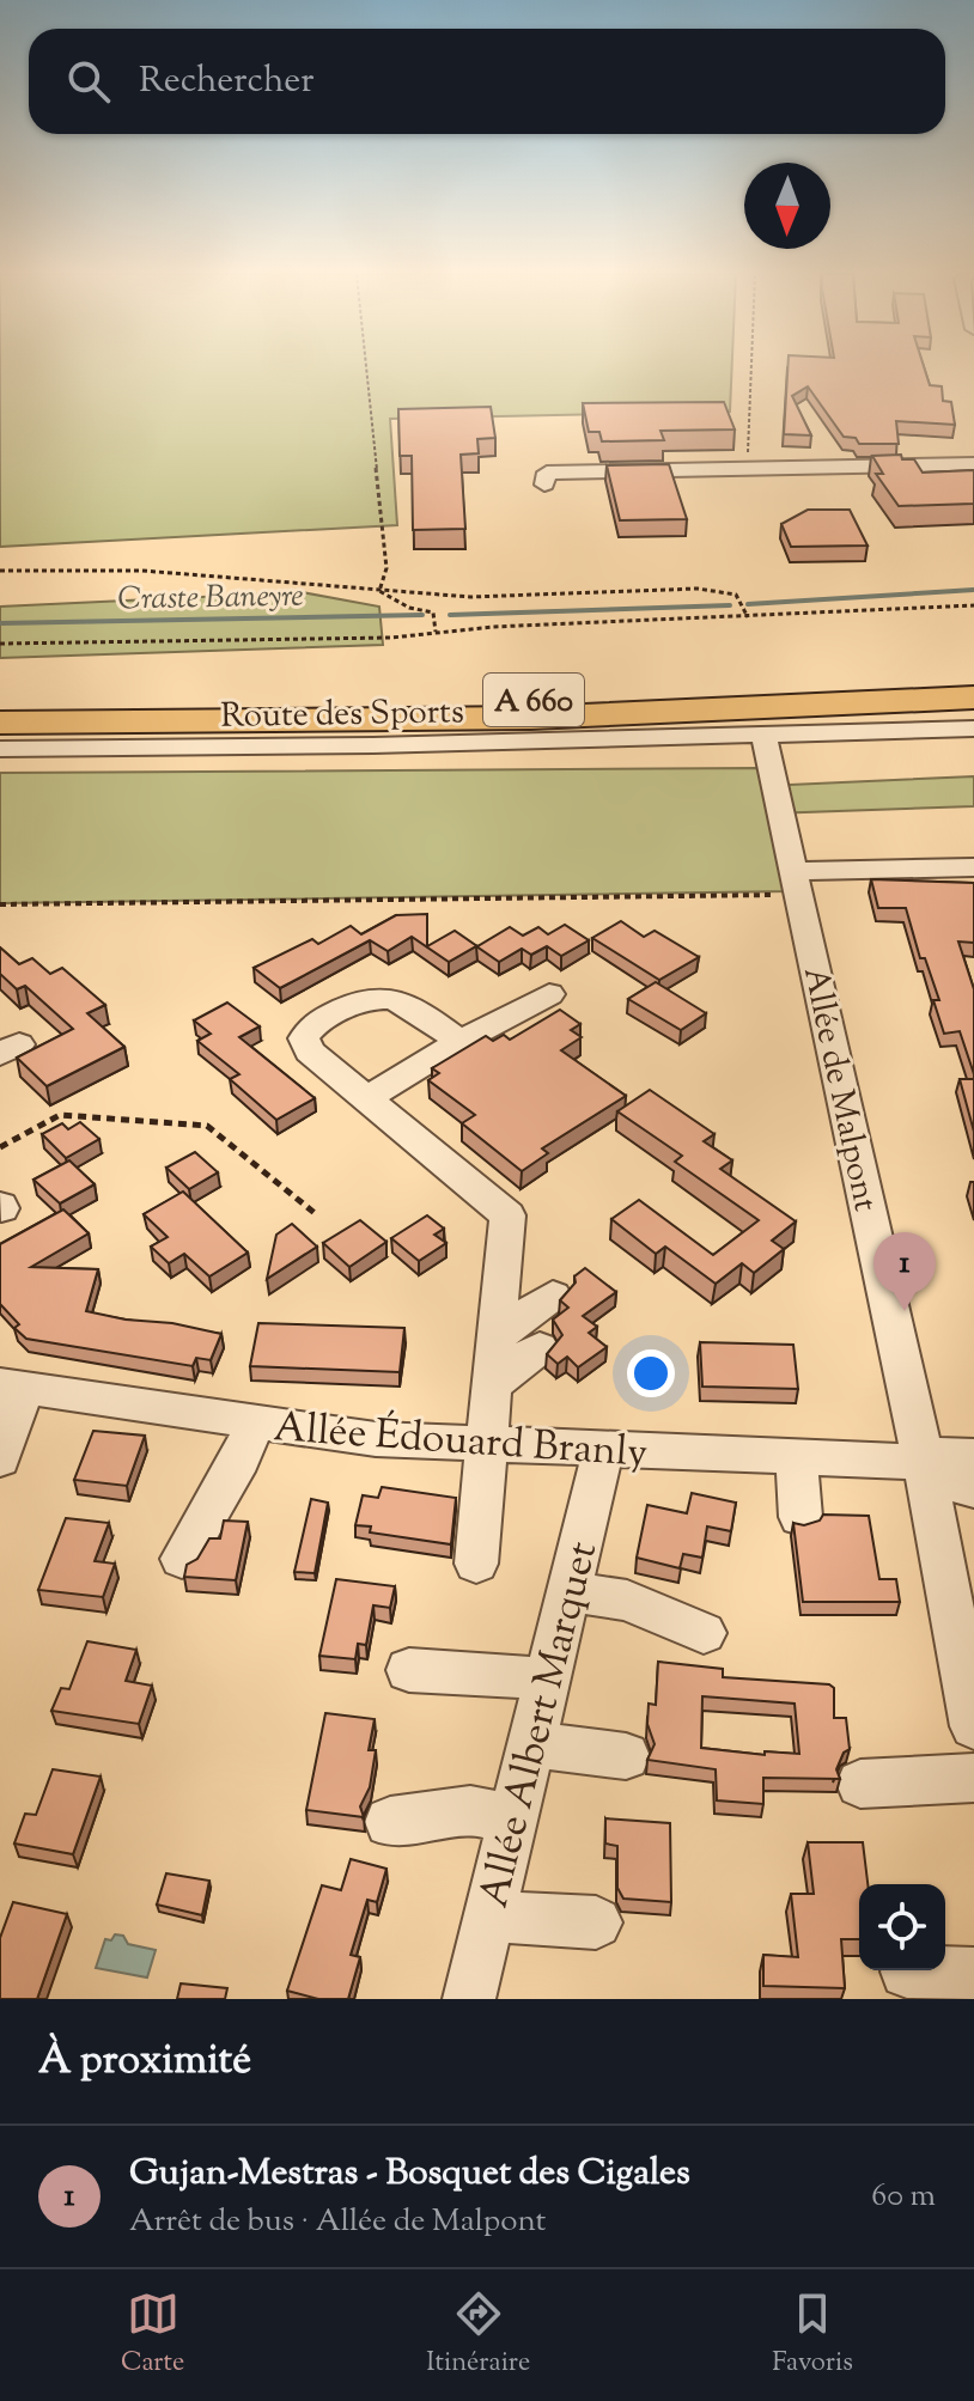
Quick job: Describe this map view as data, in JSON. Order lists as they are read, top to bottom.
{
  "streets": {
    "highway": ["A 660"],
    "street": [
      "Route des Sports",
      "Allée de Malpont",
      "Allée Édouard Branly",
      "Allée Albert Marquet"
    ]
  },
  "crossings": [
    ["A 660", "Route des Sports"],
    ["A 660", "Allée de Malpont"],
    ["Route des Sports", "Allée de Malpont"],
    ["Allée de Malpont", "Allée Édouard Branly"],
    ["Allée Édouard Branly", "Allée Albert Marquet"]
  ],
  "water": ["Craste Baneyre"],
  "north": "bottom",
  "page": {
    "search": "Rechercher",
    "pins": "1",
    "heading": "À proximité",
    "list": [
      {
        "mark": "1",
        "name": "Gujan-Mestras - Bosquet des Cigales",
        "note": "Arrêt de bus · Allée de Malpont",
        "value": "60 m"
      }
    ],
    "nav": ["Carte", "Itinéraire", "Favoris"]
  }
}
